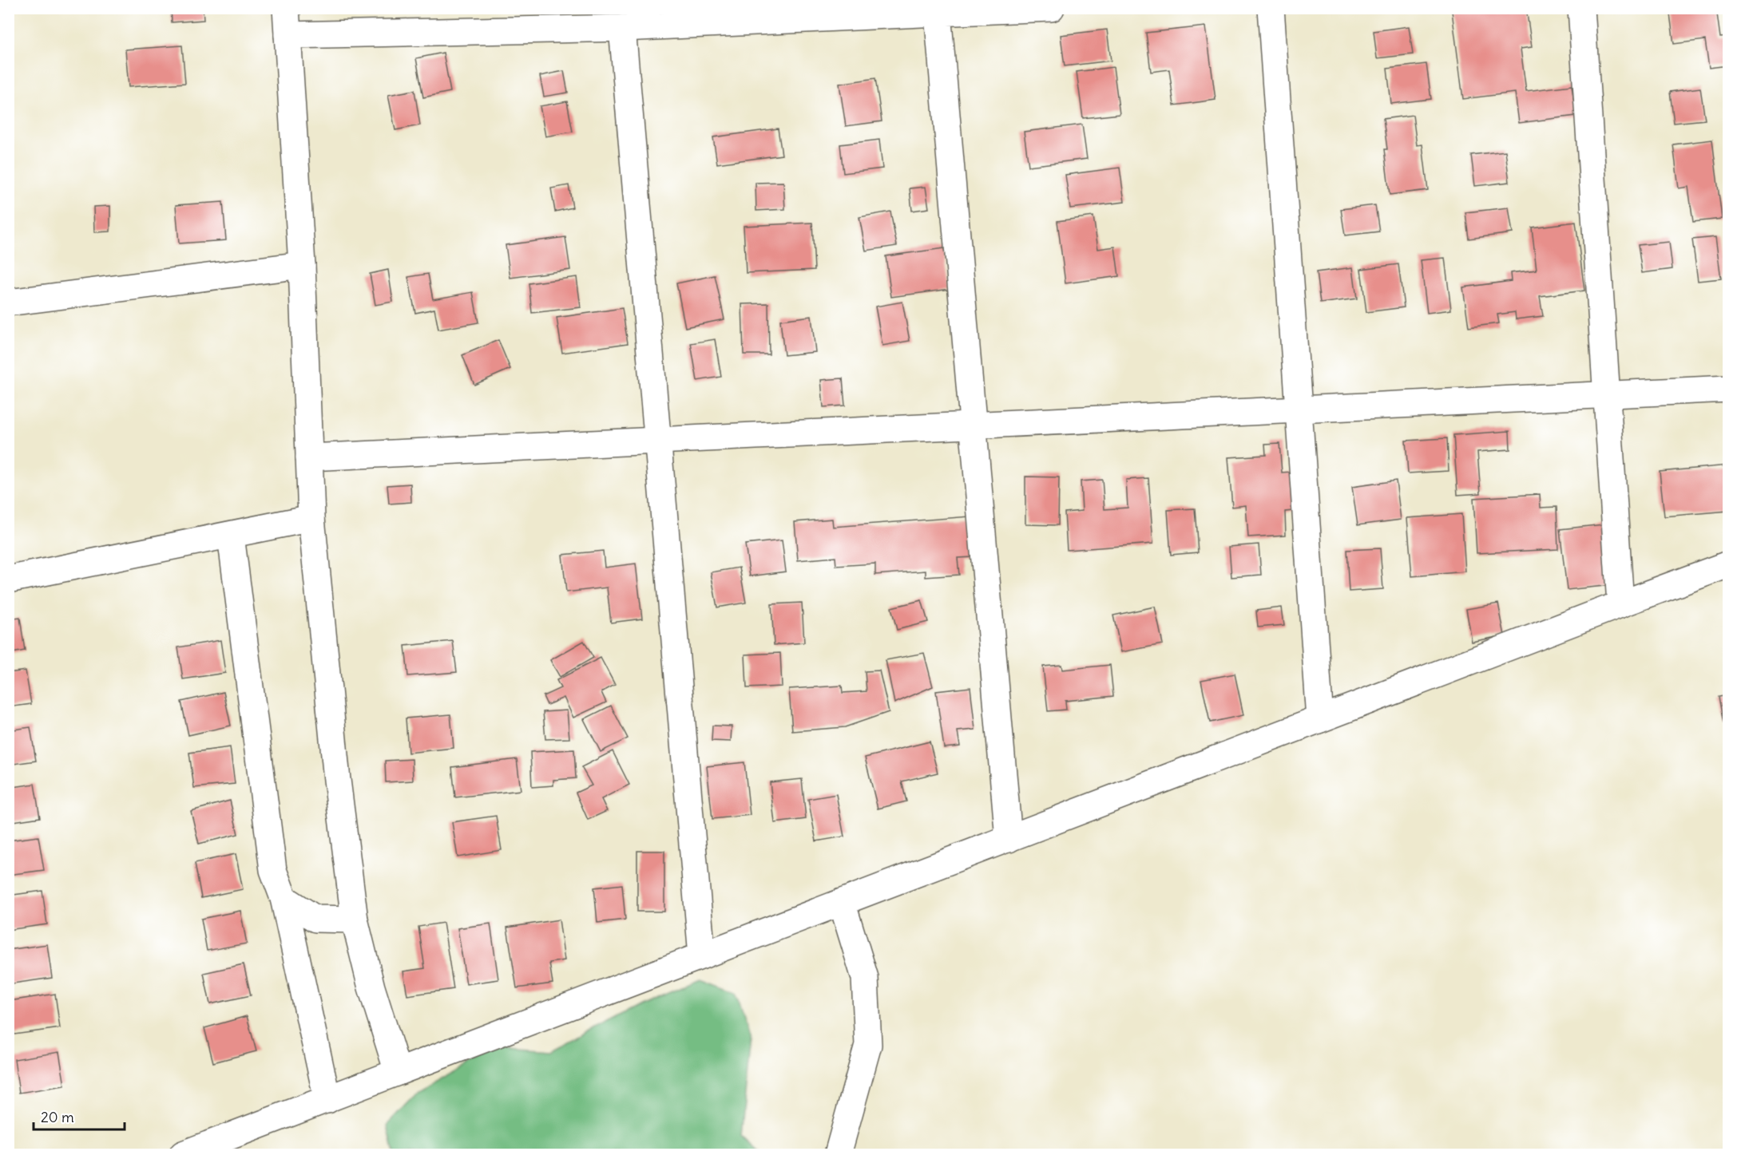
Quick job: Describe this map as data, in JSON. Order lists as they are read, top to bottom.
{
  "scale_bar": "20 m"
}
